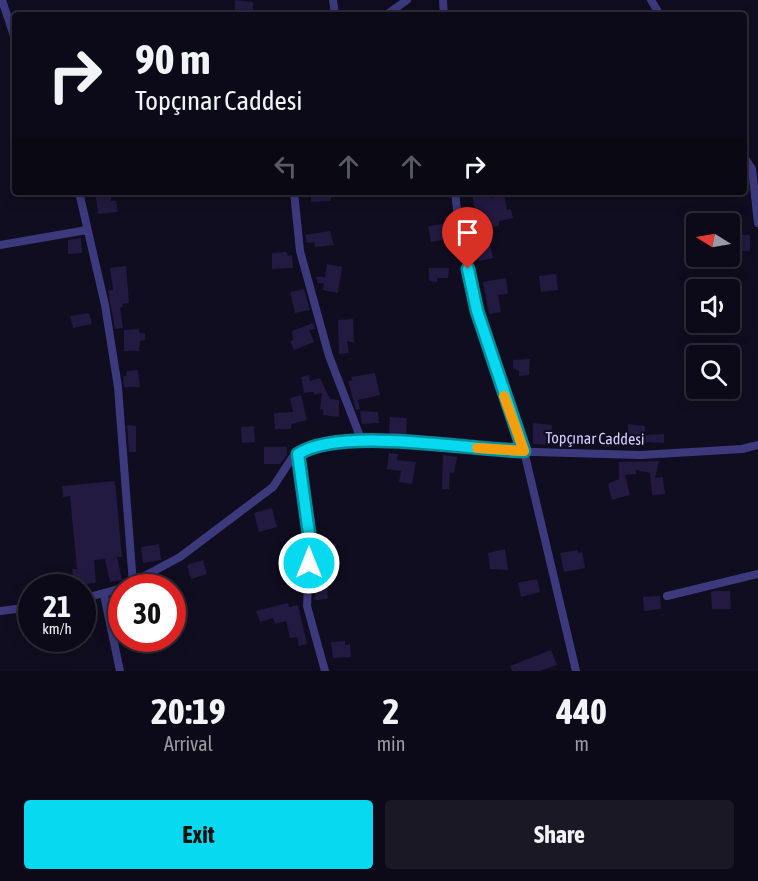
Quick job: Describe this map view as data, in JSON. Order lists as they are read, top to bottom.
{
  "streets": {
    "street": ["Topçınar Caddesi"]
  },
  "north": "left",
  "page": {
    "turn": ["90 m", "Topçınar Caddesi"],
    "speed": "21 km/h",
    "limit": "30",
    "eta": [
      "20:19",
      "Arrival",
      "2",
      "min",
      "440",
      "m"
    ],
    "buttons": ["Exit", "Share"]
  }
}
